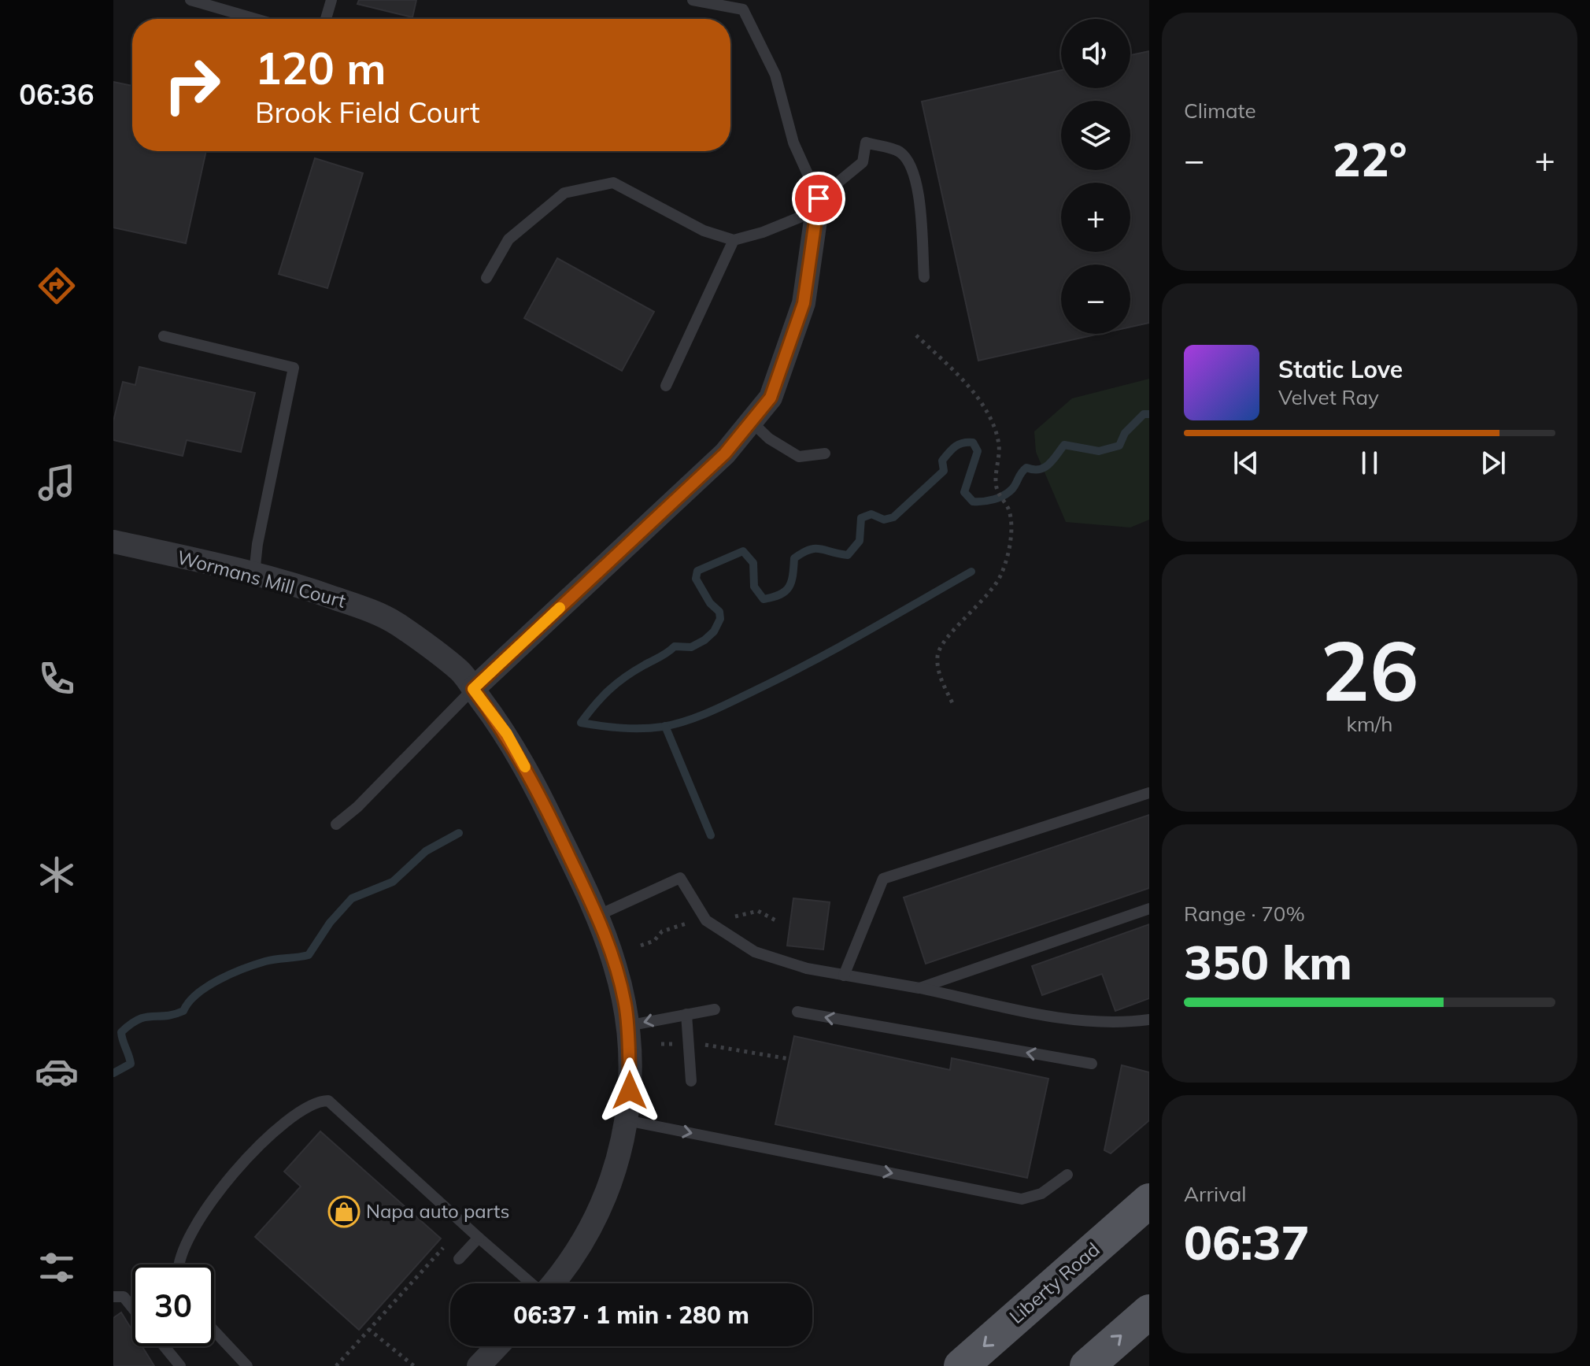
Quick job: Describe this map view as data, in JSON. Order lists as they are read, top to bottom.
{
  "streets": {
    "main road": ["Liberty Road"],
    "street": ["Wormans Mill Court"]
  },
  "places": {
    "shop": ["Napa auto parts"]
  },
  "page": {
    "tabs": "06:36",
    "tile": [
      "Climate",
      ["26", "km/h"],
      ["Range · 70%", "350 km"],
      ["Arrival", "06:37"]
    ],
    "map_buttons": ["+", "−"],
    "turn": ["120 m", "Brook Field Court"],
    "heat": ["−", "22°", "+"],
    "song": ["Static Love", "Velvet Ray"],
    "limit": "30",
    "trip": "06:37 · 1 min · 280 m"
  }
}
